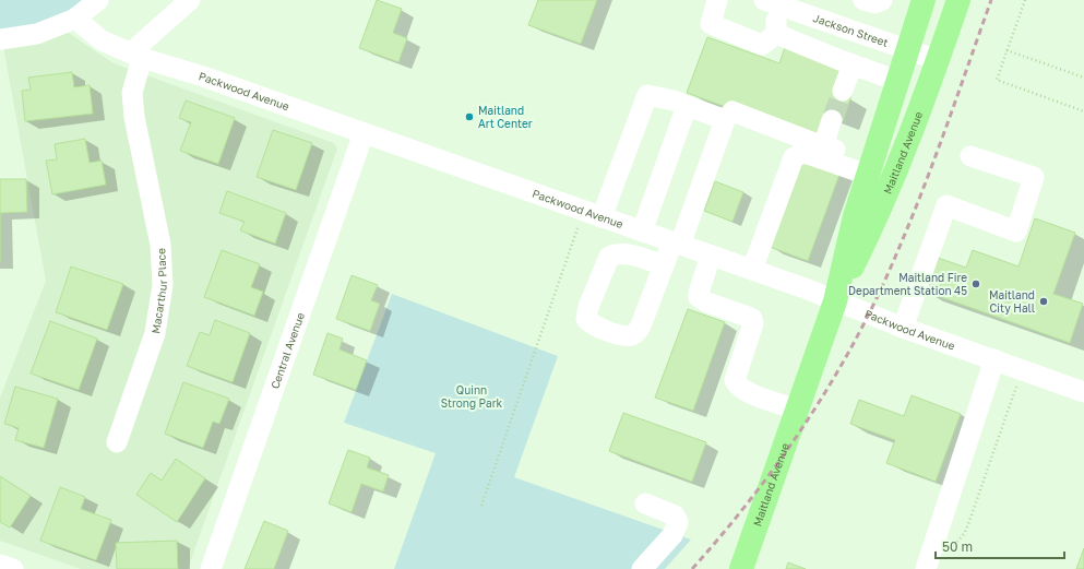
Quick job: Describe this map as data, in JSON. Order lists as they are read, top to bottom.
{
  "streets": {
    "main road": ["Maitland Avenue"],
    "street": [
      "Jackson Street",
      "Packwood Avenue",
      "Macarthur Place",
      "Central Avenue"
    ]
  },
  "crossings": [
    ["Jackson Street", "Maitland Avenue"],
    ["Packwood Avenue", "Maitland Avenue"],
    ["Packwood Avenue", "Macarthur Place"],
    ["Packwood Avenue", "Central Avenue"]
  ],
  "parks": ["Quinn Strong Park"],
  "places": ["Maitland Art Center", "Maitland Fire Department Station 45", "Maitland City Hall"],
  "scale_bar": "50 m"
}
